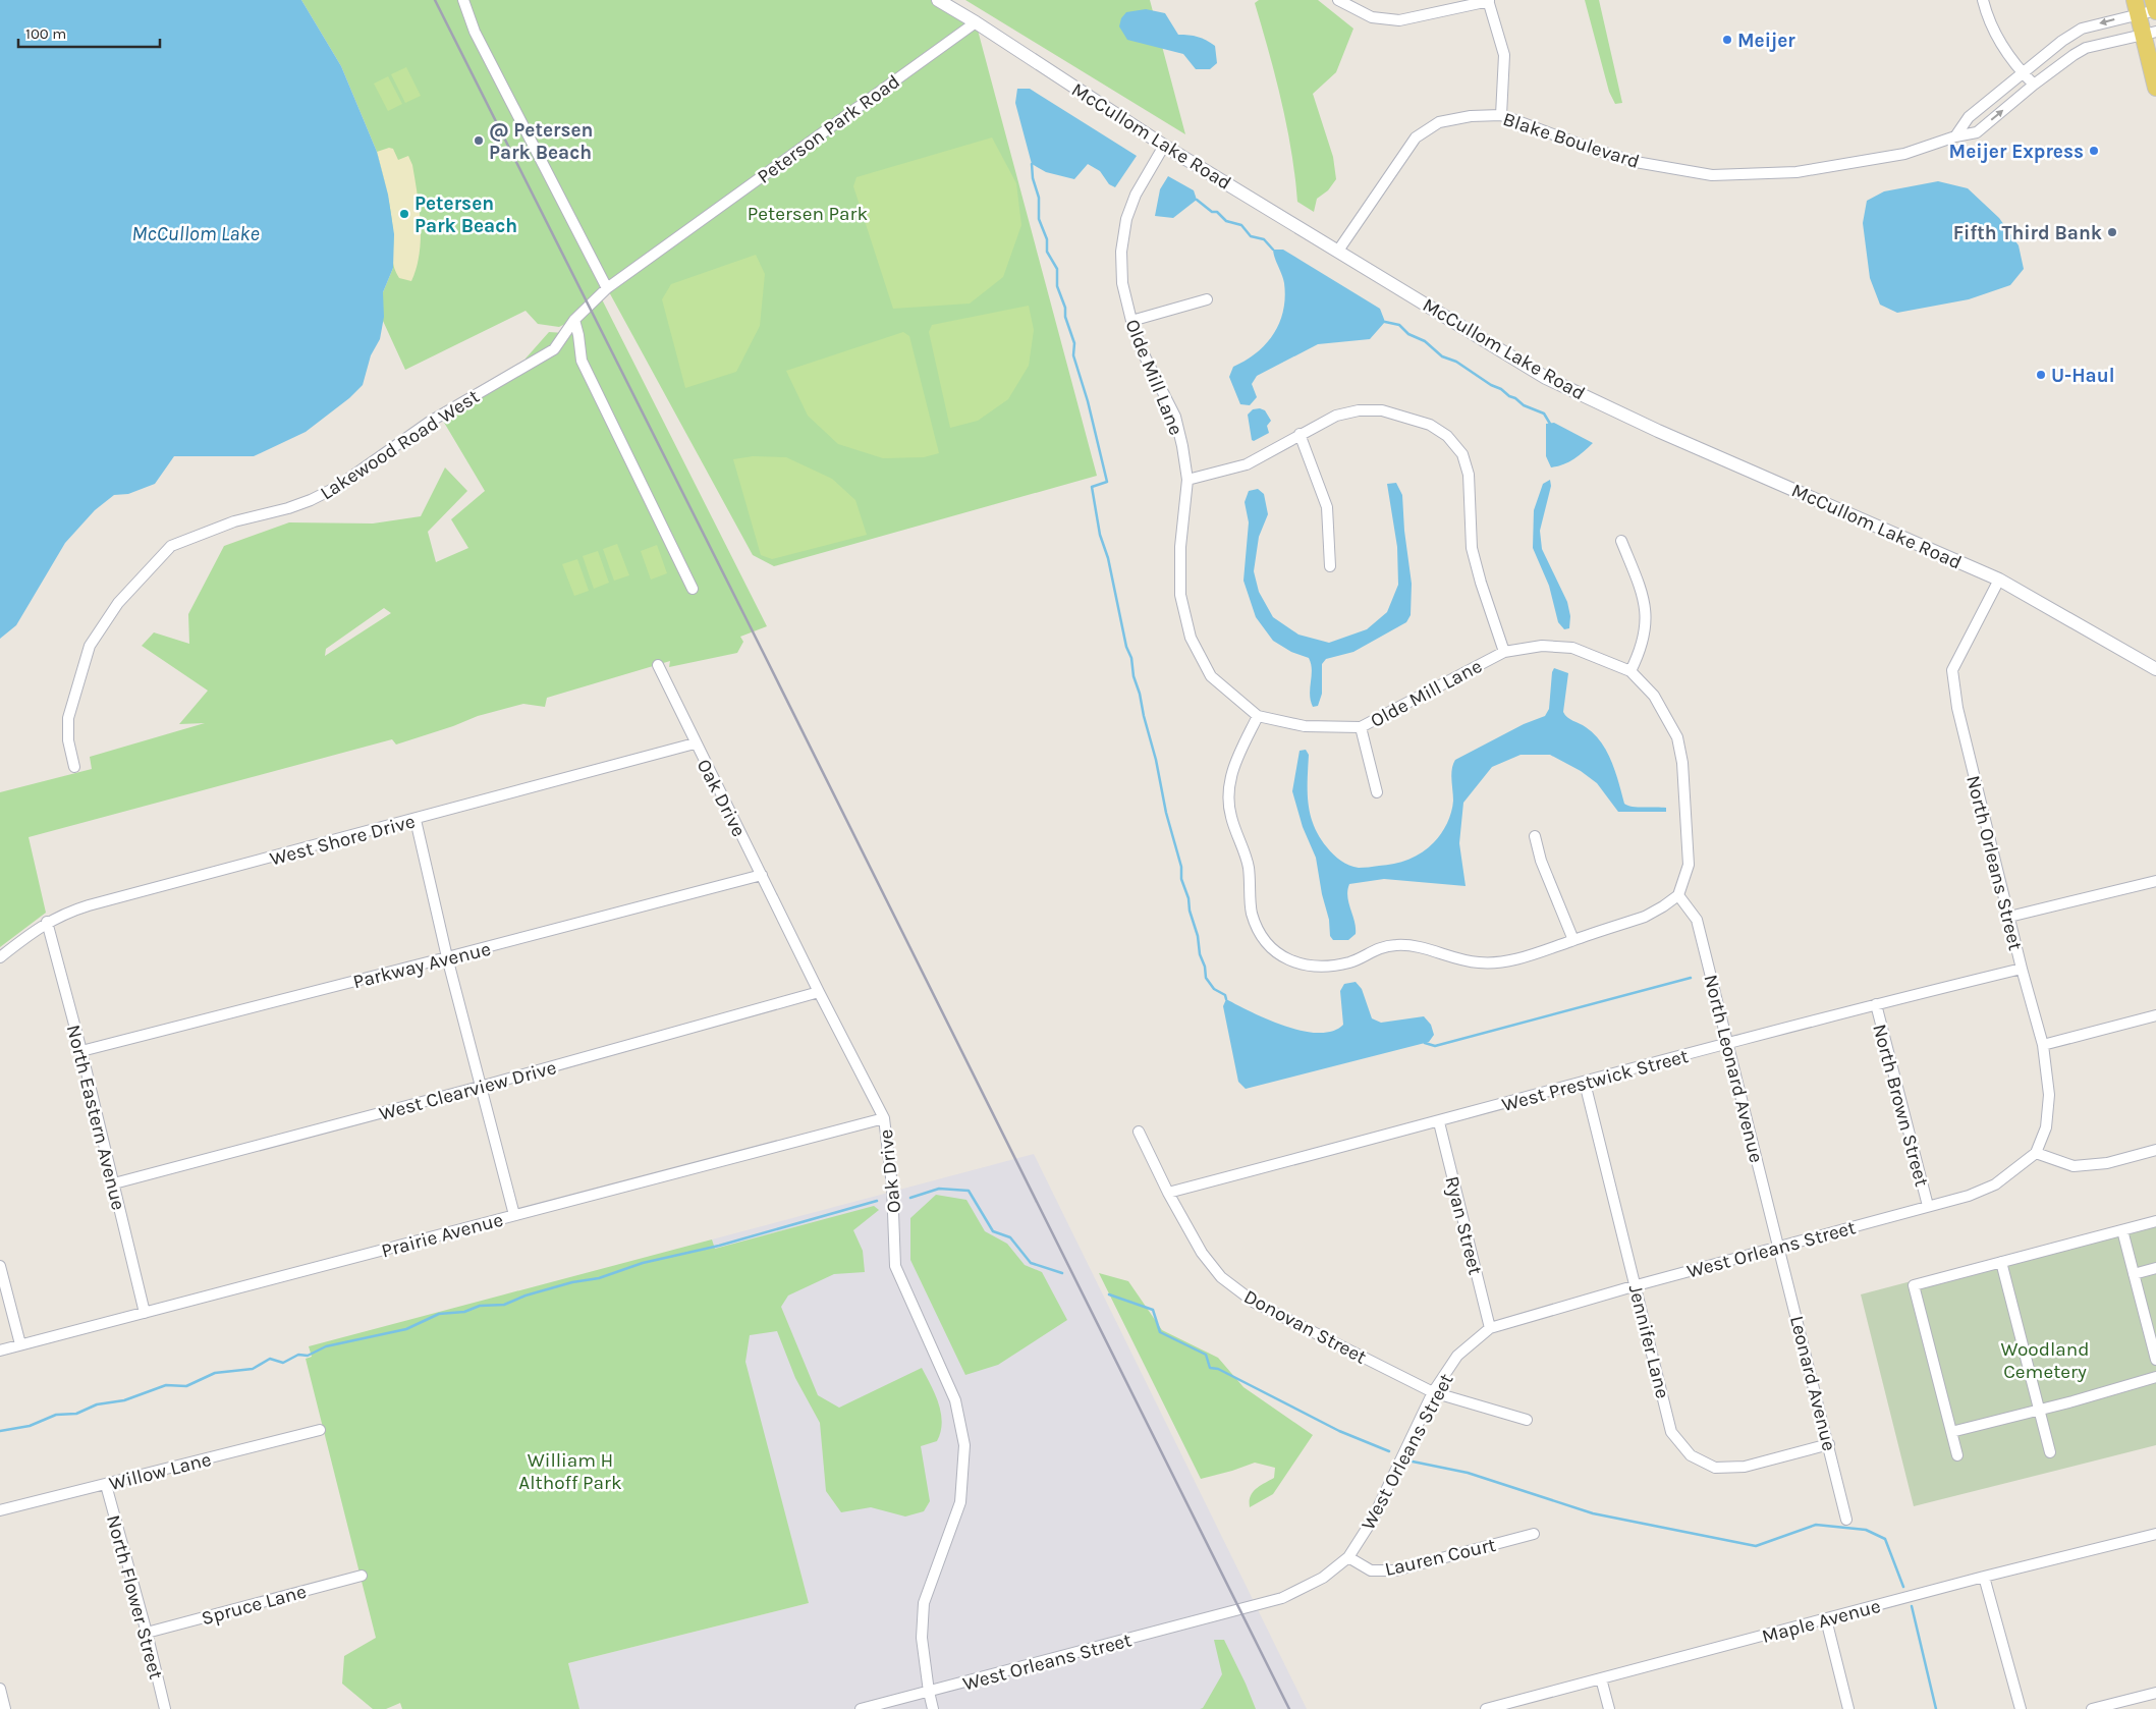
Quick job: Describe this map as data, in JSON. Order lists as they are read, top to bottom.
{
  "streets": {
    "street": [
      "Peterson Park Road",
      "McCullom Lake Road",
      "Blake Boulevard",
      "Olde Mill Lane",
      "Lakewood Road West",
      "Oak Drive",
      "West Shore Drive",
      "North Orleans Street",
      "Parkway Avenue",
      "North Leonard Avenue",
      "West Prestwick Street",
      "West Clearview Drive",
      "North Brown Street",
      "North Eastern Avenue",
      "Ryan Street",
      "Prairie Avenue",
      "West Orleans Street",
      "Donovan Street",
      "Jennifer Lane",
      "Leonard Avenue",
      "Willow Lane",
      "Lauren Court",
      "North Flower Street",
      "Spruce Lane",
      "Maple Avenue"
    ]
  },
  "crossings": [
    ["Peterson Park Road", "McCullom Lake Road"],
    ["Peterson Park Road", "Lakewood Road West"],
    ["McCullom Lake Road", "Blake Boulevard"],
    ["McCullom Lake Road", "Olde Mill Lane"],
    ["McCullom Lake Road", "North Orleans Street"],
    ["Olde Mill Lane", "North Leonard Avenue"],
    ["Oak Drive", "West Shore Drive"],
    ["Oak Drive", "Parkway Avenue"],
    ["Oak Drive", "West Clearview Drive"],
    ["Oak Drive", "Prairie Avenue"],
    ["Oak Drive", "West Orleans Street"],
    ["West Shore Drive", "North Eastern Avenue"],
    ["North Orleans Street", "West Prestwick Street"],
    ["North Orleans Street", "West Orleans Street"],
    ["Parkway Avenue", "North Eastern Avenue"],
    ["North Leonard Avenue", "West Prestwick Street"],
    ["North Leonard Avenue", "West Orleans Street"],
    ["North Leonard Avenue", "Leonard Avenue"],
    ["West Prestwick Street", "North Brown Street"],
    ["West Prestwick Street", "Ryan Street"],
    ["West Prestwick Street", "Donovan Street"],
    ["West Prestwick Street", "Jennifer Lane"],
    ["West Clearview Drive", "North Eastern Avenue"],
    ["North Brown Street", "West Orleans Street"],
    ["North Eastern Avenue", "Prairie Avenue"],
    ["Ryan Street", "West Orleans Street"],
    ["West Orleans Street", "Donovan Street"],
    ["West Orleans Street", "Jennifer Lane"],
    ["West Orleans Street", "Leonard Avenue"],
    ["West Orleans Street", "Lauren Court"],
    ["Jennifer Lane", "Leonard Avenue"],
    ["Willow Lane", "North Flower Street"],
    ["North Flower Street", "Spruce Lane"]
  ],
  "water": ["McCullom Lake"],
  "parks": ["Petersen Park", "Woodland Cemetery", "William H Althoff Park"],
  "places": [
    "Meijer",
    "@ Petersen Park Beach",
    "Meijer Express",
    "Petersen Park Beach",
    "Fifth Third Bank",
    "U-Haul"
  ],
  "scale_bar": "100 m"
}
